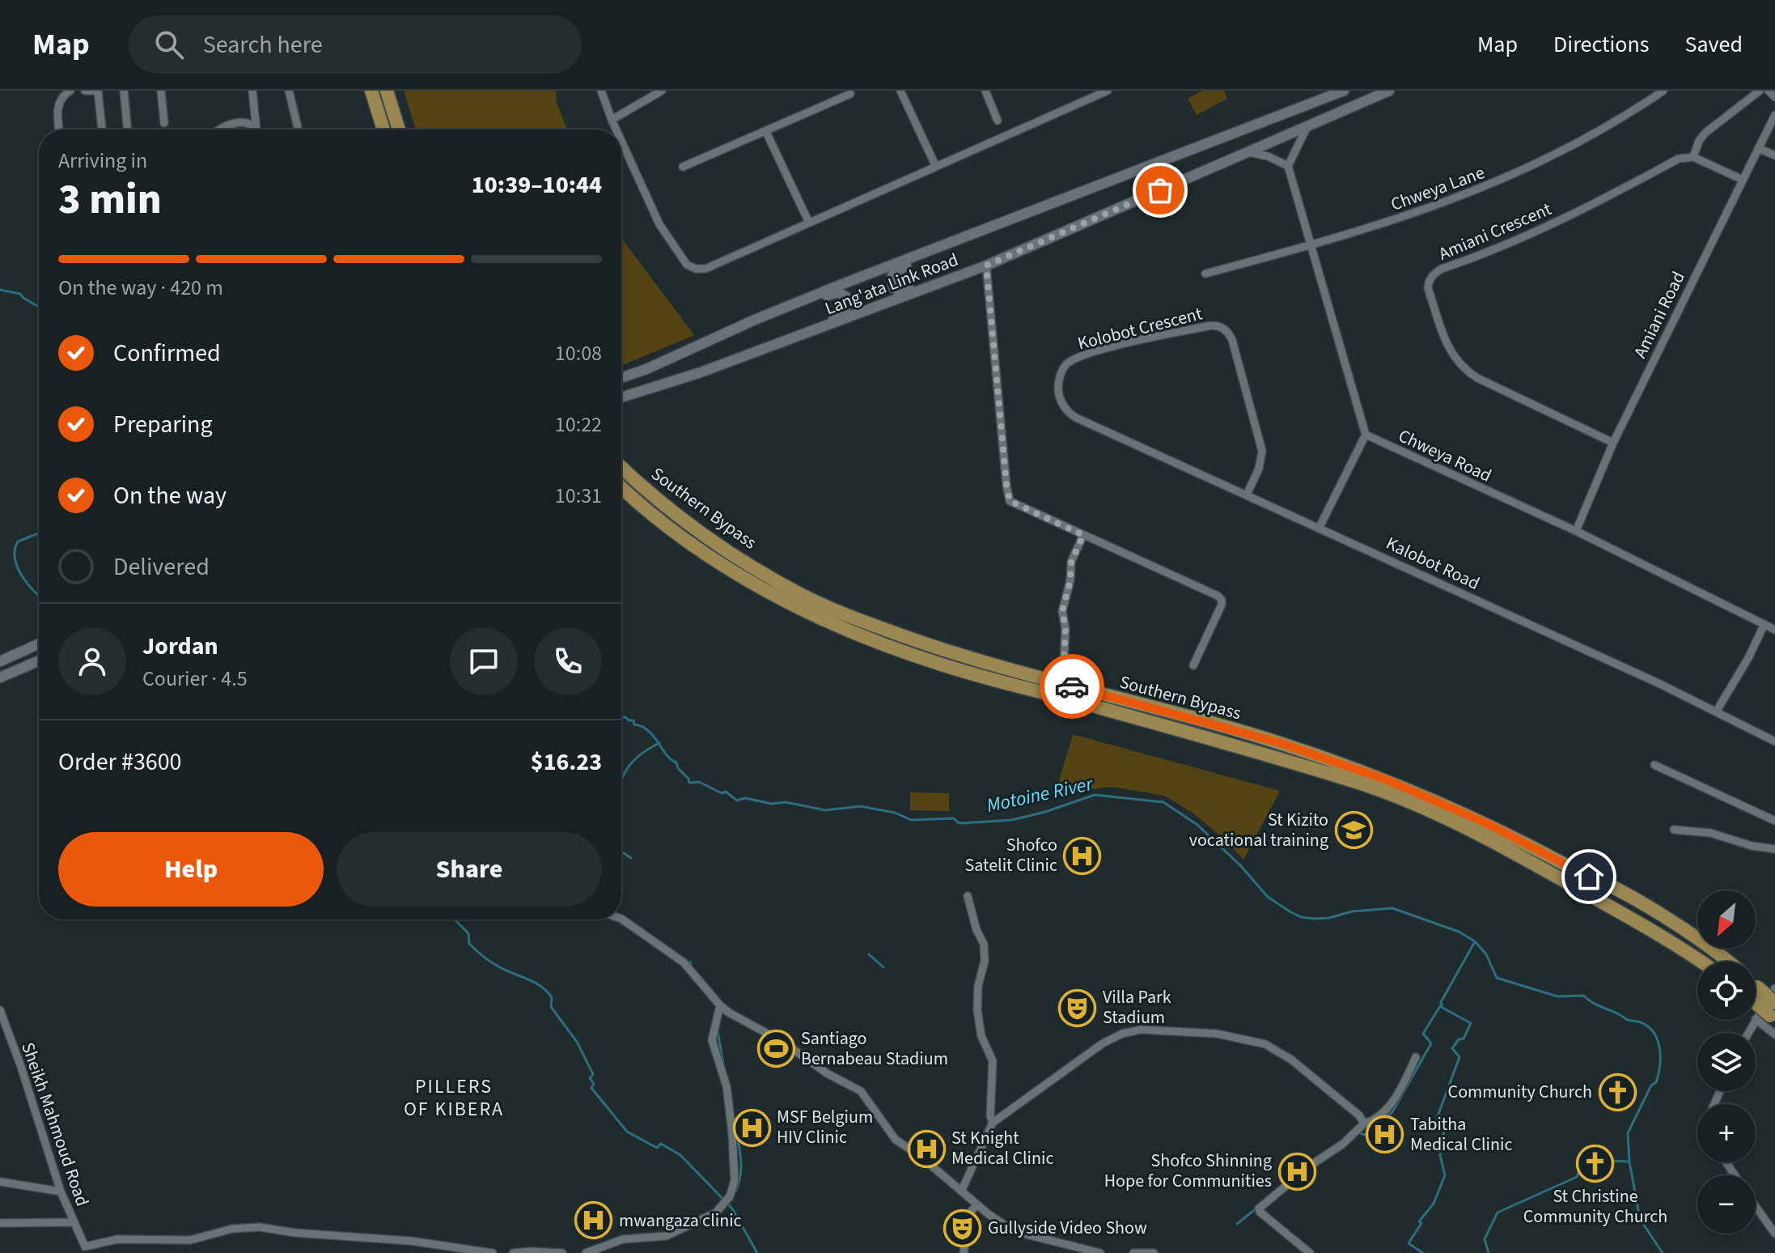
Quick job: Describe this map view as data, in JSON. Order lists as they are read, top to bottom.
{
  "streets": {
    "highway": ["Southern Bypass"],
    "main road": ["Lang'ata Link Road"],
    "street": [
      "Chweya Lane",
      "Amiani Crescent",
      "Amiani Road",
      "Kolobot Crescent",
      "Chweya Road",
      "Kalobot Road",
      "Sheikh Mahmoud Road"
    ]
  },
  "crossings": [
    ["Amiani Crescent", "Amiani Road"],
    ["Amiani Road", "Chweya Road"],
    ["Kolobot Crescent", "Kalobot Road"]
  ],
  "districts": ["PILLERS OF KIBERA"],
  "water": ["Motoine River"],
  "places": {
    "school or university": ["St Kizito vocational training"],
    "hospital": [
      "Shofco Satelit Clinic",
      "MSF Belgium HIV Clinic",
      "Tabitha Medical Clinic",
      "St Knight Medical Clinic",
      "Shofco Shinning Hope for Communities",
      "mwangaza clinic"
    ],
    "theatre": ["Villa Park Stadium", "Gullyside Video Show"],
    "sports": ["Santiago Bernabeau Stadium"],
    "church": ["Community Church", "St Christine Community Church"]
  },
  "north": "bottom left",
  "page": {
    "header": "Map",
    "search": "Search here",
    "nav": ["Map", "Directions", "Saved"],
    "heading": ["3 min", "Arriving in", "10:39–10:44"],
    "panel": [
      "Jordan",
      "Courier · 4.5",
      "Order #3600",
      "$16.23"
    ],
    "bar": "On the way · 420 m",
    "list": [
      ["Confirmed", "10:08"],
      ["Preparing", "10:22"],
      ["On the way", "10:31"],
      "Delivered"
    ],
    "buttons": ["Help", "Share"],
    "map_buttons": ["+", "−"]
  }
}
